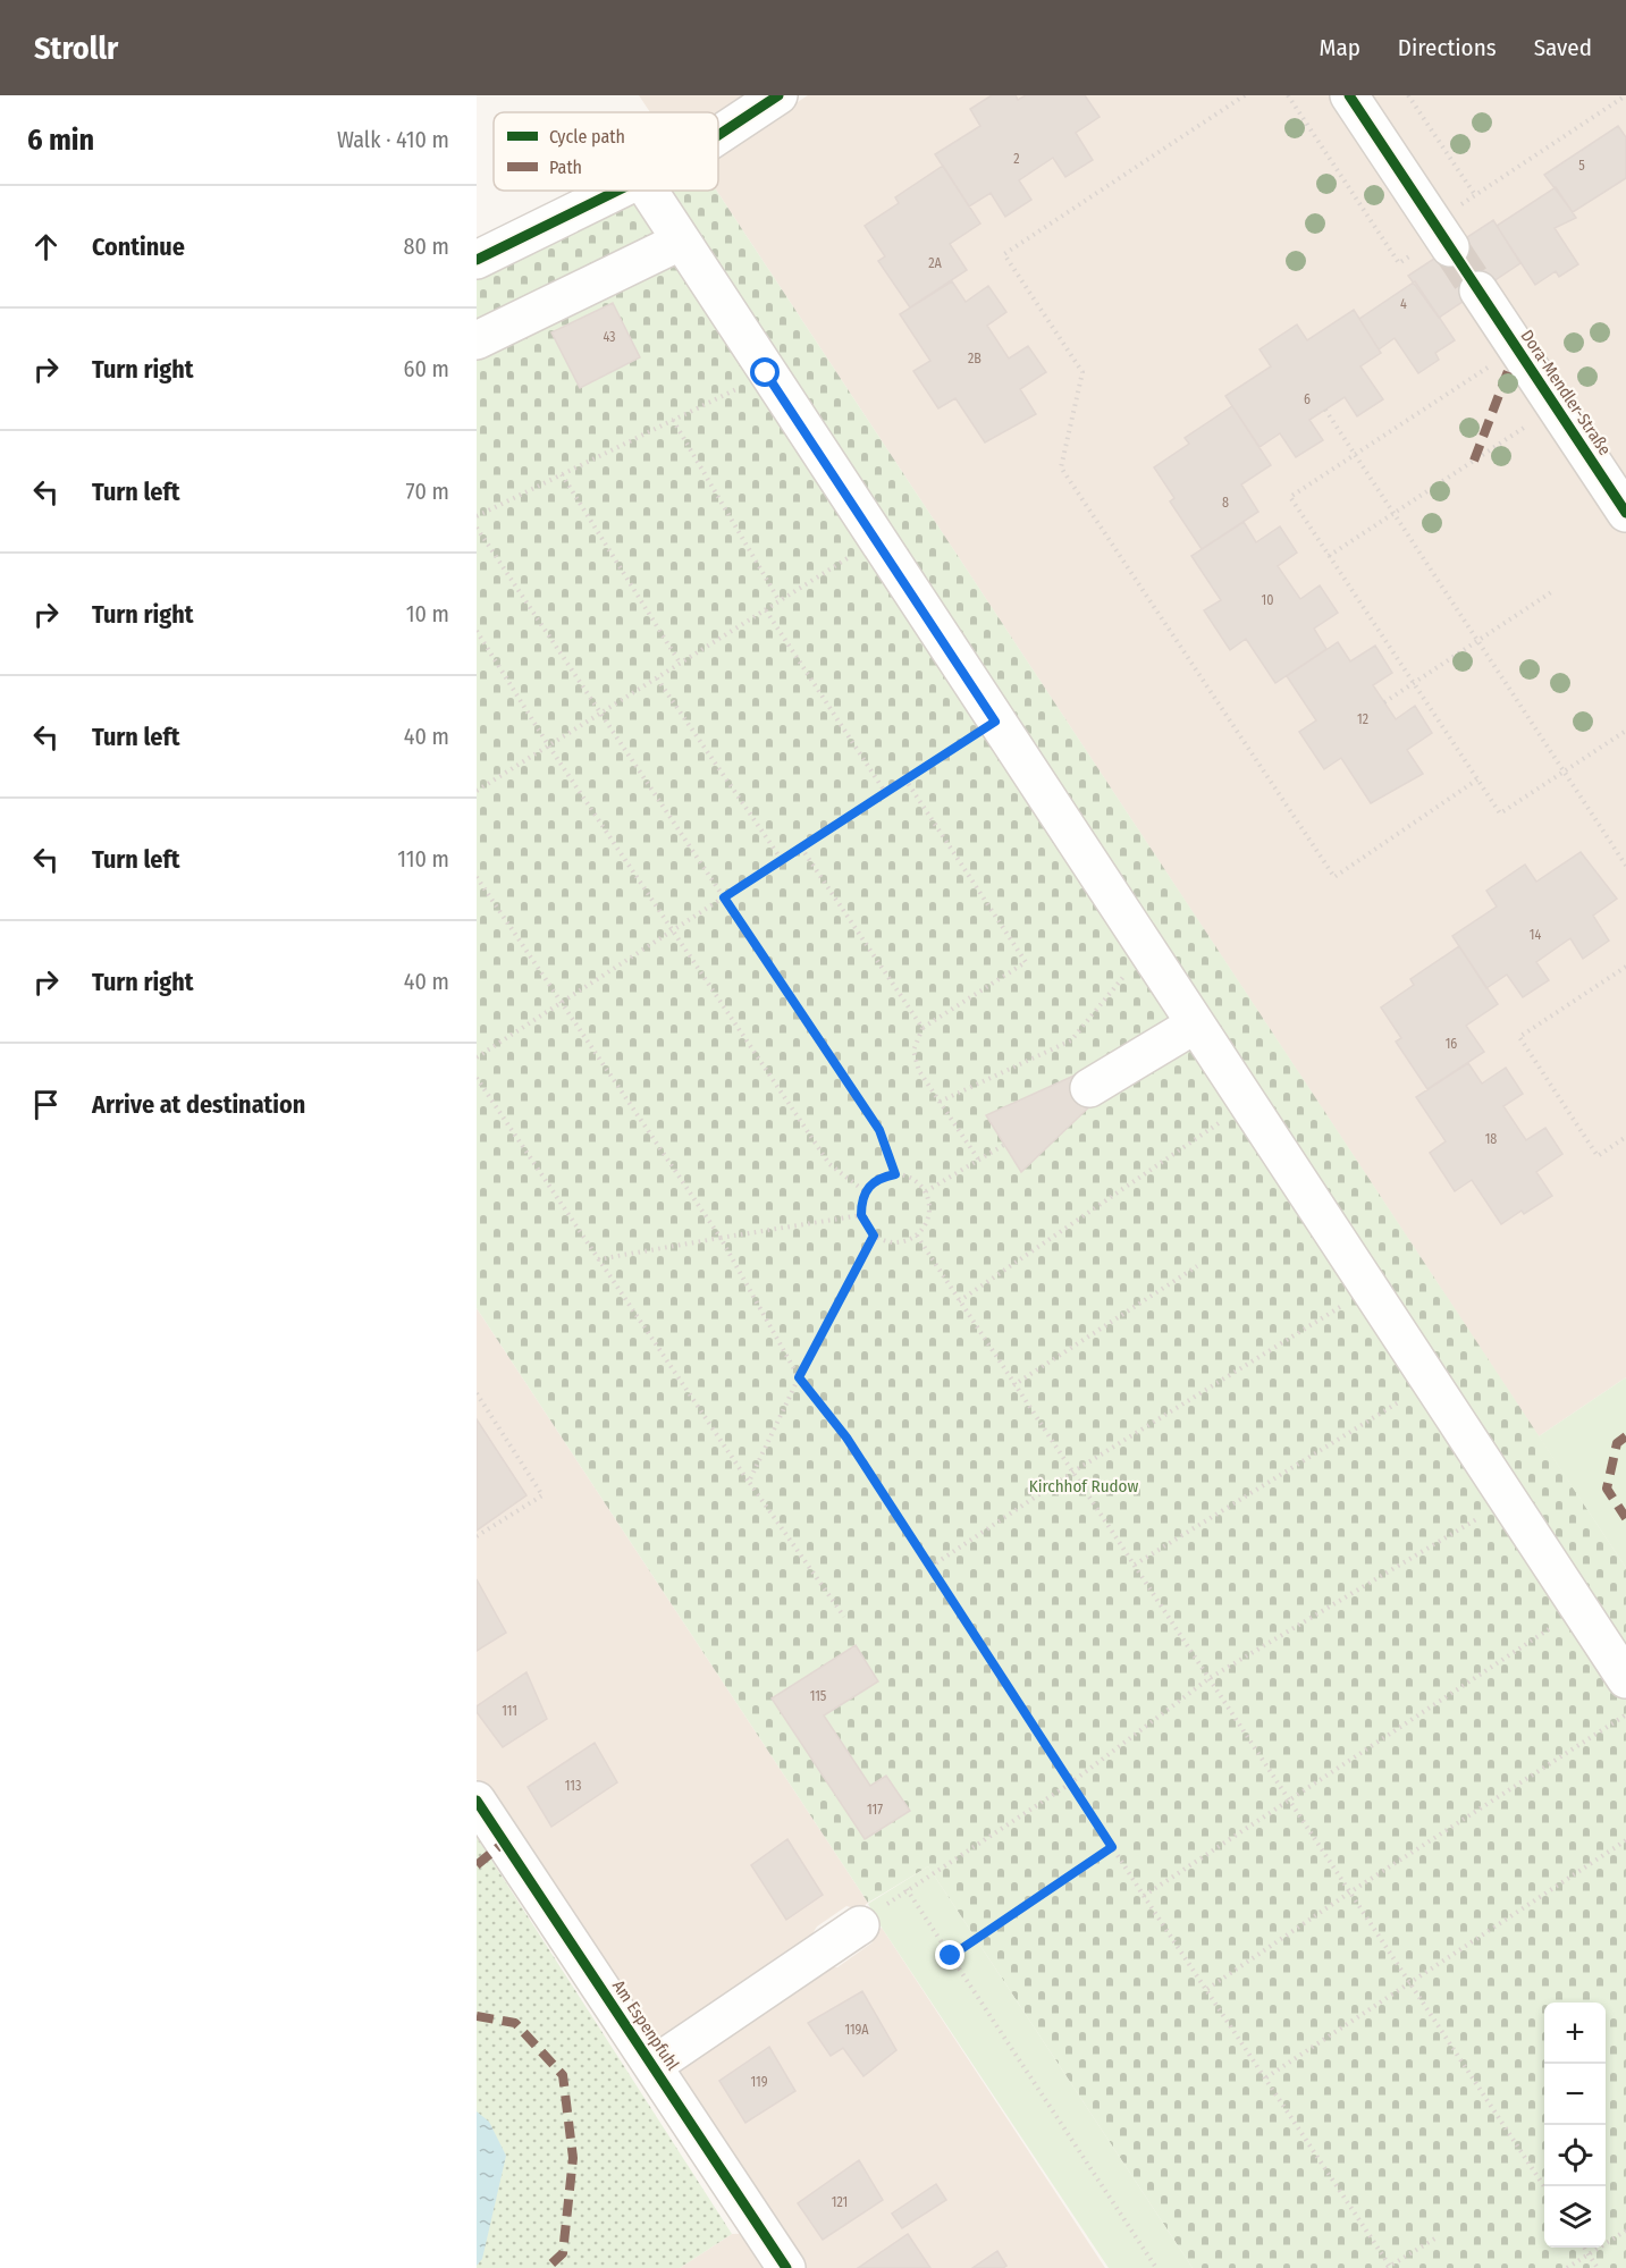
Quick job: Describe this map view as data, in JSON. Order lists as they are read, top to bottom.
{
  "streets": {
    "street": ["Dora-Mendler-Straße", "Am Espenpfuhl"]
  },
  "parks": ["Kirchhof Rudow"],
  "house_numbers": [
    "2",
    "5",
    "2A",
    "4",
    "43",
    "2B",
    "6",
    "8",
    "10",
    "12",
    "14",
    "16",
    "18",
    "115",
    "111",
    "113",
    "117",
    "119A",
    "119",
    "121"
  ],
  "legend": ["Cycle path", "Path"],
  "page": {
    "header": "Strollr",
    "nav": ["Map", "Directions", "Saved"],
    "heading": ["6 min", "Walk · 410 m"],
    "list": [
      ["Continue", "80 m"],
      ["Turn right", "60 m"],
      ["Turn left", "70 m"],
      ["Turn right", "10 m"],
      ["Turn left", "40 m"],
      ["Turn left", "110 m"],
      ["Turn right", "40 m"],
      "Arrive at destination"
    ],
    "map_buttons": ["+", "−"]
  }
}
